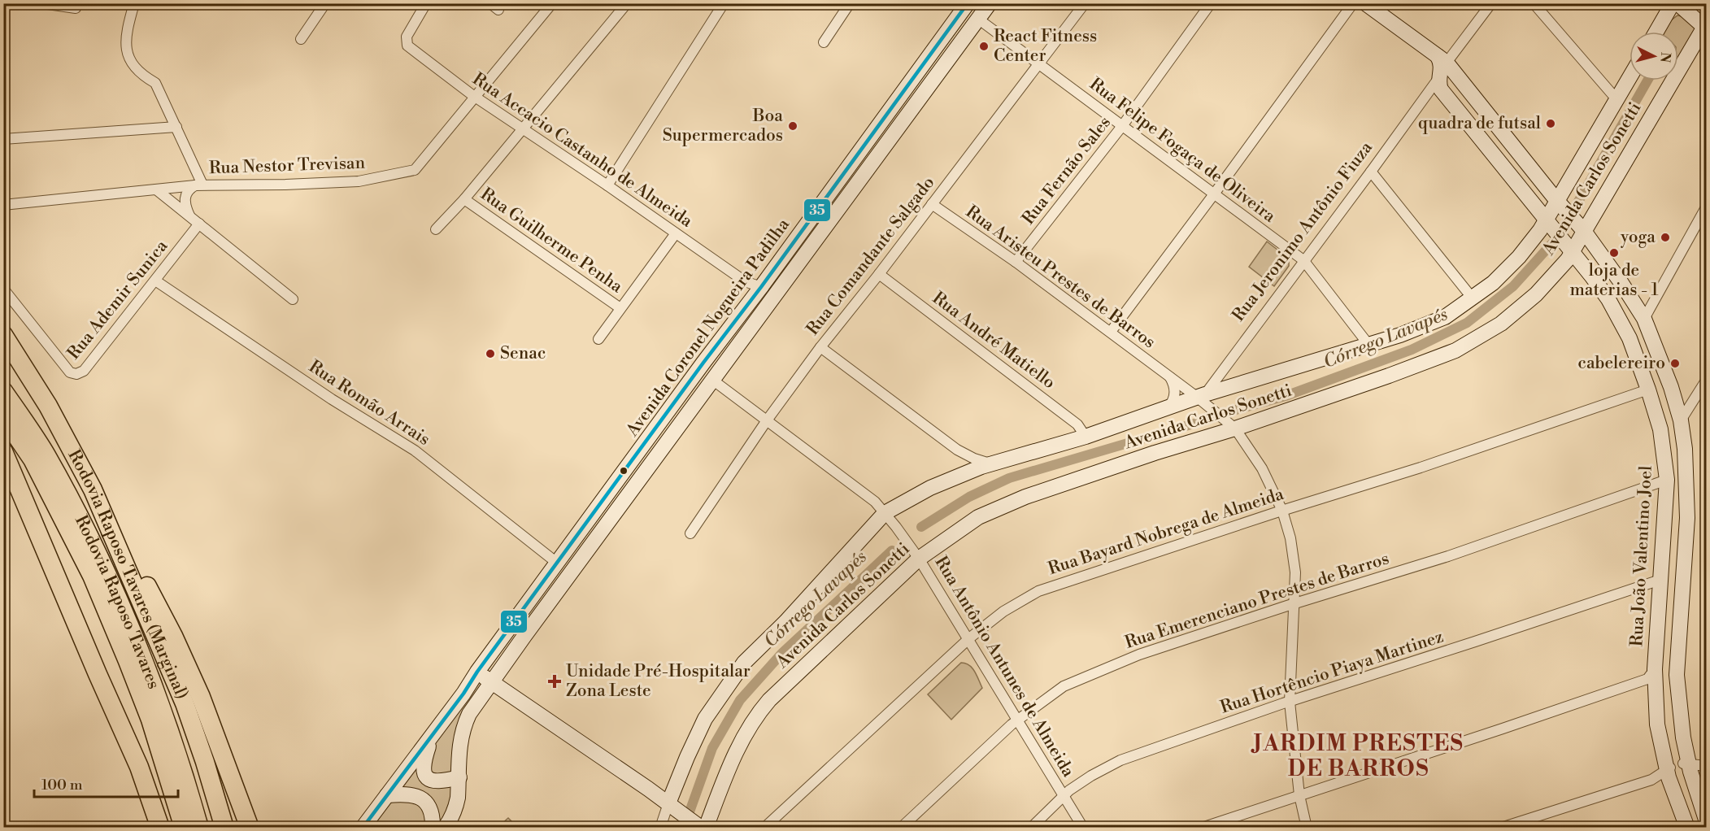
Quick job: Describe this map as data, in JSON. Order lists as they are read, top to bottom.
{
  "streets": {
    "highway": ["Rodovia Raposo Tavares (Marginal)", "Rodovia Raposo Tavares"],
    "street": [
      "Rua Accacio Castanho de Almeida",
      "Rua Felipe Fogaça de Oliveira",
      "Rua Nestor Trevisan",
      "Rua Fernão Sales",
      "Avenida Carlos Sonetti",
      "Rua Jeronimo Antônio Fiuza",
      "Rua Guilherme Penha",
      "Rua Comandante Salgado",
      "Rua Aristeu Prestes de Barros",
      "Rua Ademir Sunica",
      "Avenida Coronel Nogueira Padilha",
      "Rua André Matiello",
      "Rua Romão Arrais",
      "Rua Bayard Nobrega de Almeida",
      "Rua João Valentino Joel",
      "Rua Emerenciano Prestes de Barros",
      "Rua Antônio Antunes de Almeida",
      "Rua Hortêncio Piaya Martinez"
    ]
  },
  "crossings": [
    ["Rua Accacio Castanho de Almeida", "Rua Nestor Trevisan"],
    ["Rua Accacio Castanho de Almeida", "Avenida Coronel Nogueira Padilha"],
    ["Rua Felipe Fogaça de Oliveira", "Rua Fernão Sales"],
    ["Rua Felipe Fogaça de Oliveira", "Avenida Carlos Sonetti"],
    ["Rua Felipe Fogaça de Oliveira", "Rua Jeronimo Antônio Fiuza"],
    ["Rua Felipe Fogaça de Oliveira", "Rua Comandante Salgado"],
    ["Rua Felipe Fogaça de Oliveira", "Avenida Coronel Nogueira Padilha"],
    ["Rua Fernão Sales", "Rua Aristeu Prestes de Barros"],
    ["Avenida Carlos Sonetti", "Rua Jeronimo Antônio Fiuza"],
    ["Avenida Carlos Sonetti", "Rua Aristeu Prestes de Barros"],
    ["Avenida Carlos Sonetti", "Rua André Matiello"],
    ["Avenida Carlos Sonetti", "Rua João Valentino Joel"],
    ["Avenida Carlos Sonetti", "Rua Antônio Antunes de Almeida"],
    ["Rua Jeronimo Antônio Fiuza", "Rua Aristeu Prestes de Barros"],
    ["Rua Jeronimo Antônio Fiuza", "Rua João Valentino Joel"],
    ["Rua Comandante Salgado", "Rua Aristeu Prestes de Barros"],
    ["Rua Comandante Salgado", "Rua André Matiello"],
    ["Rua Comandante Salgado", "Rua Antônio Antunes de Almeida"],
    ["Rua Aristeu Prestes de Barros", "Rua Bayard Nobrega de Almeida"],
    ["Rua Aristeu Prestes de Barros", "Rua Emerenciano Prestes de Barros"],
    ["Rua Aristeu Prestes de Barros", "Rua Hortêncio Piaya Martinez"],
    ["Rua Ademir Sunica", "Rua Romão Arrais"],
    ["Avenida Coronel Nogueira Padilha", "Rua Romão Arrais"],
    ["Avenida Coronel Nogueira Padilha", "Rua Antônio Antunes de Almeida"],
    ["Rua Bayard Nobrega de Almeida", "Rua João Valentino Joel"],
    ["Rua Bayard Nobrega de Almeida", "Rua Antônio Antunes de Almeida"],
    ["Rua João Valentino Joel", "Rua Emerenciano Prestes de Barros"],
    ["Rua João Valentino Joel", "Rua Hortêncio Piaya Martinez"],
    ["Rua Emerenciano Prestes de Barros", "Rua Antônio Antunes de Almeida"],
    ["Rua Antônio Antunes de Almeida", "Rua Hortêncio Piaya Martinez"]
  ],
  "districts": ["JARDIM PRESTES DE BARROS"],
  "water": ["Córrego Lavapés"],
  "places": {
    "other": [
      "React Fitness Center",
      "quadra de futsal",
      "Boa Supermercados",
      "yoga",
      "loja de materias - 1",
      "Senac",
      "cabelereiro"
    ],
    "health": ["Unidade Pré-Hospitalar Zona Leste"]
  },
  "lines": ["transit line 35"],
  "scale_bar": "100 m",
  "north": "right"
}
